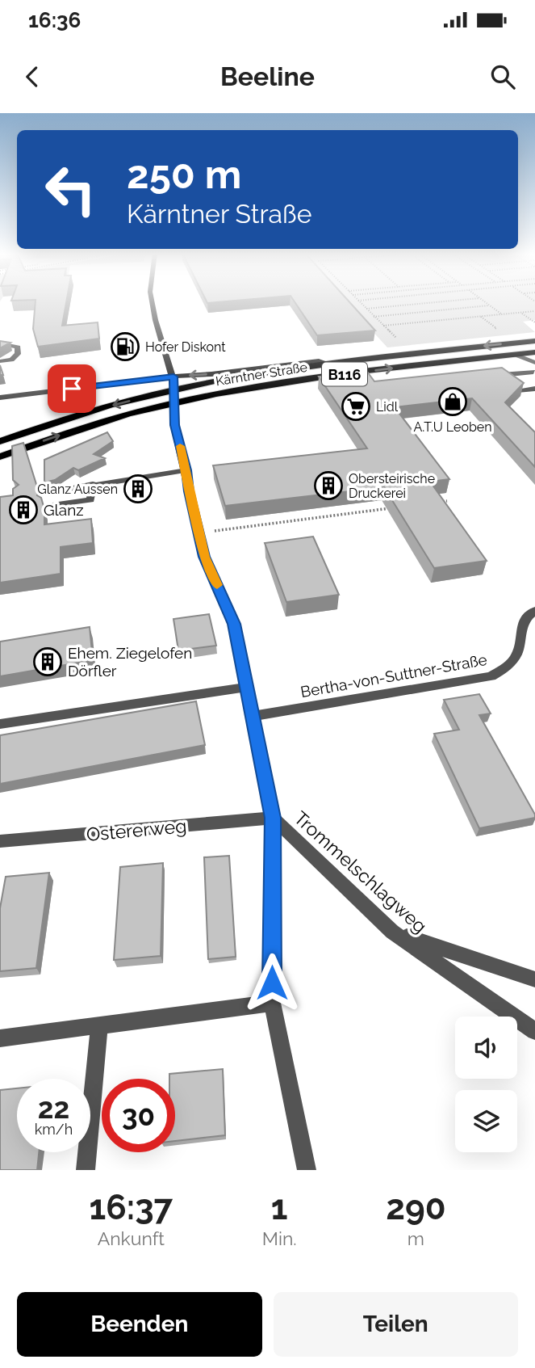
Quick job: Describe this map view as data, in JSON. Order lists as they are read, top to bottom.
{
  "streets": {
    "main road": ["Kärntner Straße", "B116"],
    "street": ["Bertha-von-Suttner-Straße", "Ostererweg", "Trommelschlagweg"]
  },
  "crossings": [
    ["Ostererweg", "Trommelschlagweg"]
  ],
  "places": {
    "fuel station": ["Hofer Diskont"],
    "shop": ["A.T.U Leoben"],
    "supermarket": ["Lidl"],
    "building": [
      "Obersteirische Druckerei",
      "Glanz Aussen",
      "Glanz",
      "Ehem. Ziegelofen Dörfler"
    ]
  },
  "page": {
    "status": "16:36",
    "header": "Beeline",
    "turn": ["250 m", "Kärntner Straße"],
    "speed": "22 km/h",
    "limit": "30",
    "eta": [
      "16:37",
      "Ankunft",
      "1",
      "Min.",
      "290",
      "m"
    ],
    "buttons": ["Beenden", "Teilen"]
  }
}
